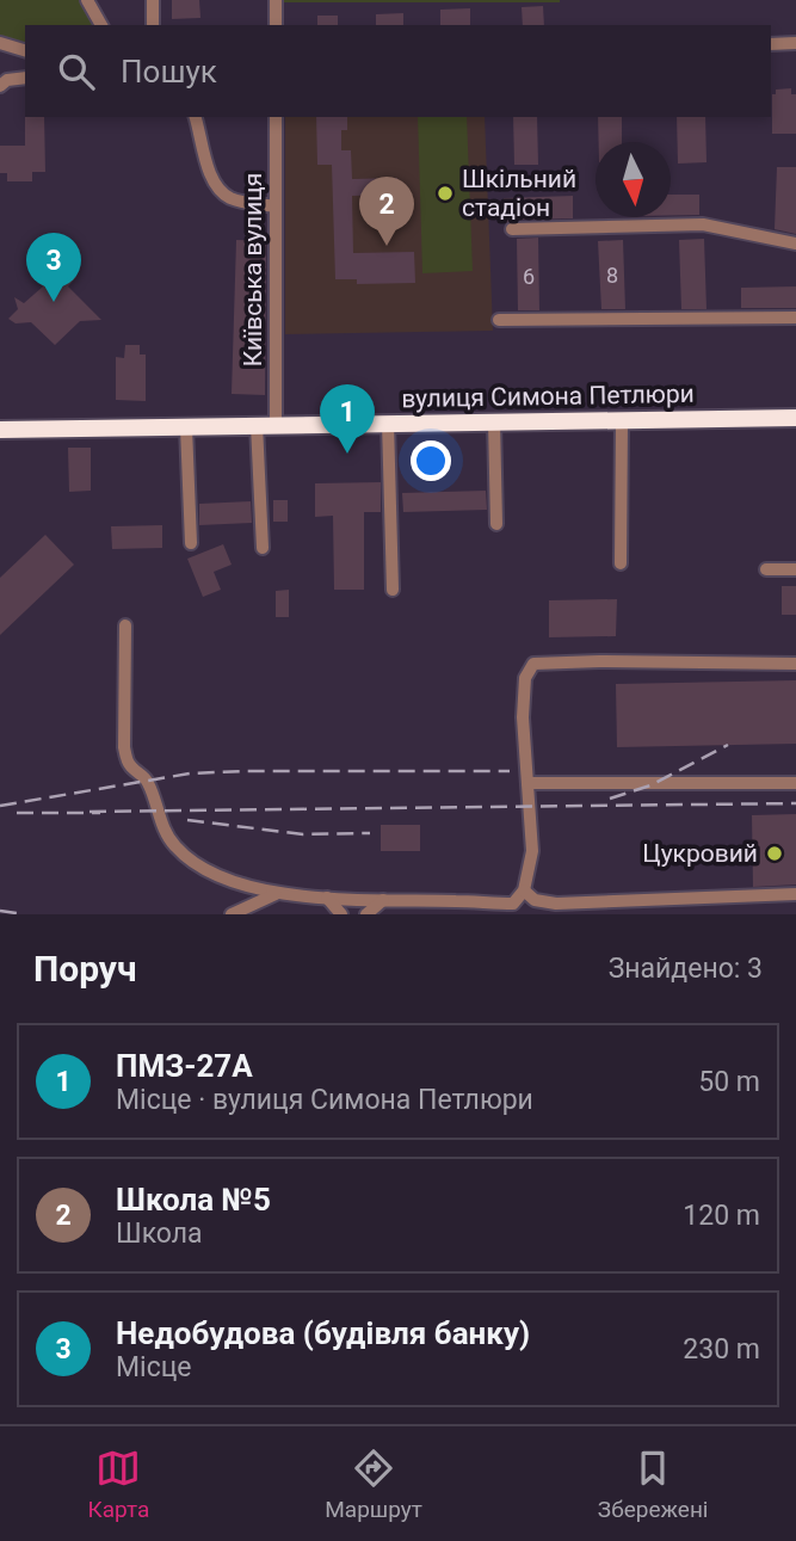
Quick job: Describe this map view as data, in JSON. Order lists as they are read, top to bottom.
{
  "streets": {
    "highway": ["вулиця Симона Петлюри"],
    "street": ["Київська вулиця"]
  },
  "crossings": [
    ["Київська вулиця", "вулиця Симона Петлюри"]
  ],
  "places": ["Шкільний стадіон", "Цукровий"],
  "house_numbers": ["8", "6"],
  "north": "bottom",
  "page": {
    "search": "Пошук",
    "pins": ["2", "3", "1"],
    "heading": ["Поруч", "Знайдено: 3"],
    "list": [
      {
        "mark": "1",
        "name": "ПМЗ-27А",
        "note": "Місце · вулиця Симона Петлюри",
        "value": "50 m"
      },
      {
        "mark": "2",
        "name": "Школа №5",
        "note": "Школа",
        "value": "120 m"
      },
      {
        "mark": "3",
        "name": "Недобудова (будівля банку)",
        "note": "Місце",
        "value": "230 m"
      }
    ],
    "nav": ["Карта", "Маршрут", "Збережені"]
  }
}
